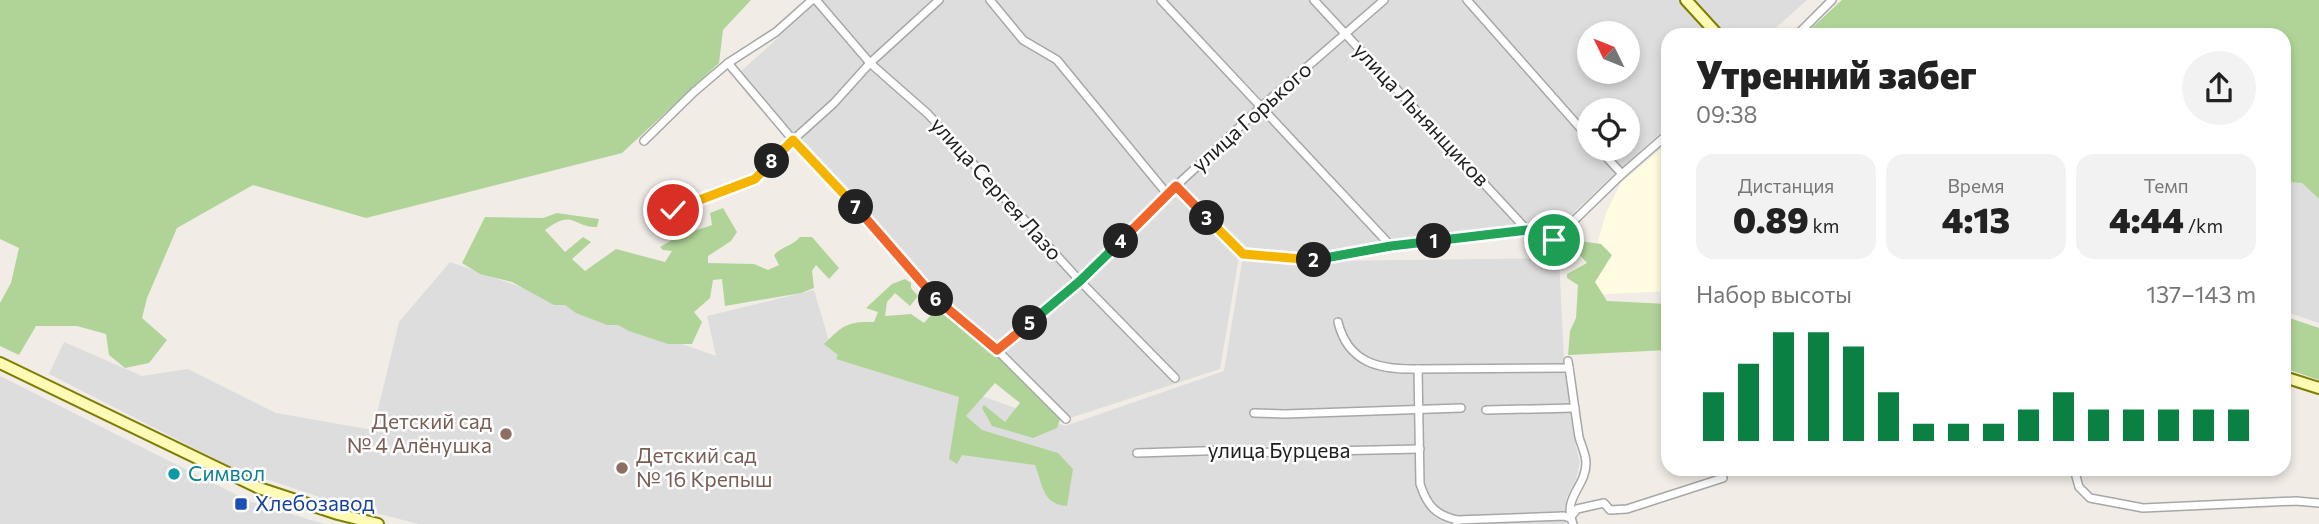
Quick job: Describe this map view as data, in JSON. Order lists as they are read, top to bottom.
{
  "streets": {
    "street": [
      "улица Льнянщиков",
      "улица Горького",
      "улица Сергея Лазо",
      "улица Бурцева"
    ]
  },
  "crossings": [
    ["улица Льнянщиков", "улица Горького"],
    ["улица Горького", "улица Сергея Лазо"]
  ],
  "places": {
    "other": ["Детский сад № 4 Алёнушка", "Детский сад № 16 Крепыш", "Символ"],
    "transit": ["Хлебозавод"]
  },
  "north": "top left",
  "page": {
    "heading": ["Утренний забег", "09:38"],
    "pins": [
      "8",
      "7",
      "3",
      "1",
      "4",
      "2",
      "6",
      "5"
    ],
    "stats": [
      ["Дистанция", "0.89 km"],
      ["Время", "4:13"],
      ["Темп", "4:44 /km"]
    ],
    "chart": ["Набор высоты", "137–143 m"]
  }
}
